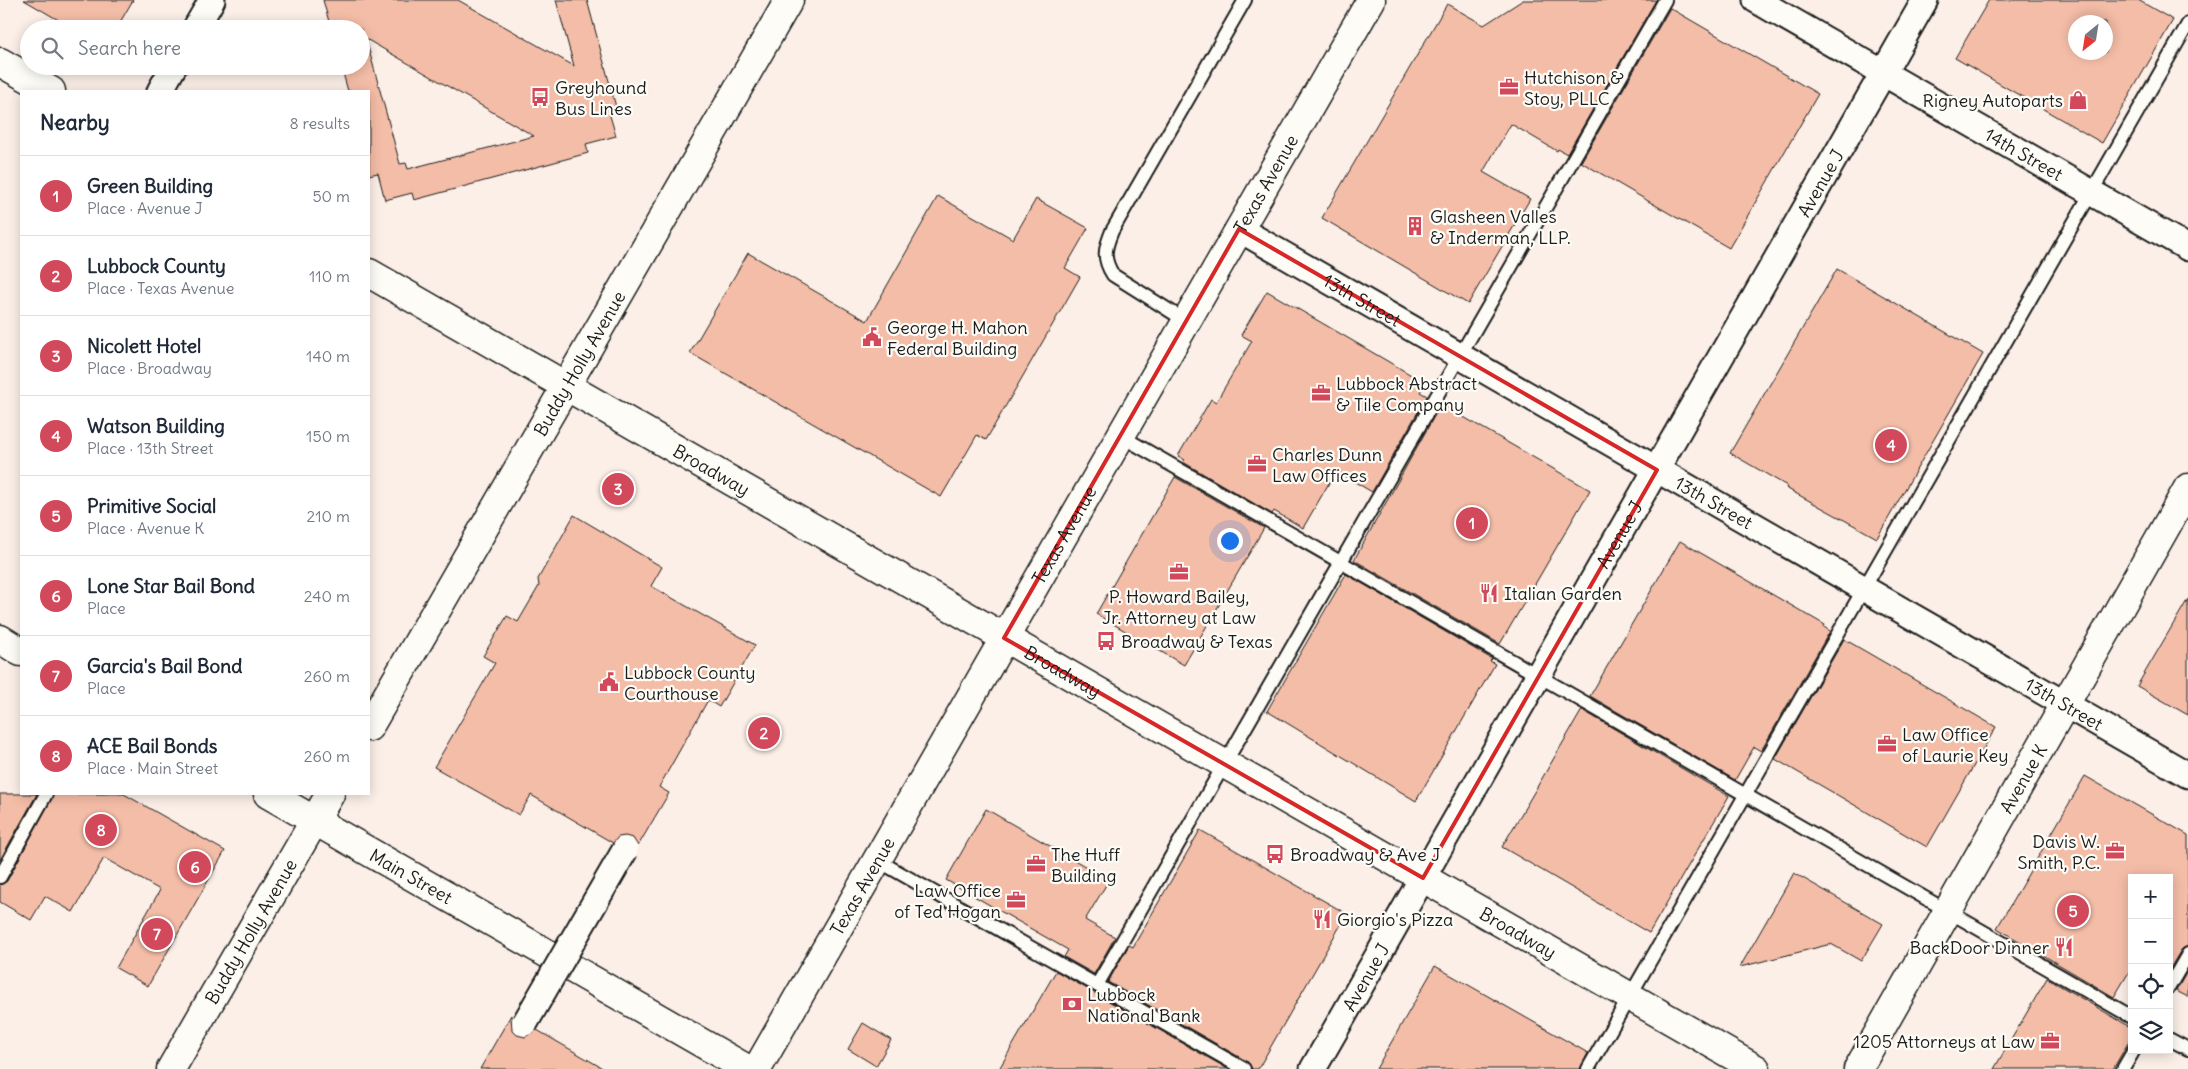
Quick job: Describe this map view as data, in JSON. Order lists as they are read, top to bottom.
{
  "streets": {
    "main road": [
      "Texas Avenue",
      "Buddy Holly Avenue",
      "Broadway",
      "Avenue K",
      "Main Street"
    ],
    "street": ["14th Street", "Avenue J", "13th Street"]
  },
  "crossings": [
    ["14th Street", "Avenue J"],
    ["Texas Avenue", "13th Street"],
    ["Texas Avenue", "Broadway"],
    ["Avenue J", "13th Street"],
    ["Avenue J", "Broadway"],
    ["13th Street", "Avenue K"],
    ["Buddy Holly Avenue", "Broadway"],
    ["Buddy Holly Avenue", "Main Street"]
  ],
  "places": {
    "office": [
      "Hutchison & Stoy, PLLC",
      "Lubbock Abstract & Tile Company",
      "Charles Dunn Law Offices",
      "P. Howard Bailey, Jr. Attorney at Law",
      "Law Office of Laurie Key",
      "Davis W. Smith, P.C.",
      "The Huff Building",
      "Law Office of Ted Hogan",
      "1205 Attorneys at Law"
    ],
    "bus stop": ["Greyhound Bus Lines", "Broadway & Texas", "Broadway & Ave J"],
    "shop": ["Rigney Autoparts"],
    "building": ["Glasheen Valles & Inderman, LLP."],
    "public building": ["George H. Mahon Federal Building", "Lubbock County Courthouse"],
    "restaurant": ["Italian Garden", "Giorgio's Pizza", "BackDoor Dinner"],
    "bank": ["Lubbock National Bank"]
  },
  "north": "bottom left",
  "page": {
    "search": "Search here",
    "heading": ["Nearby", "8 results"],
    "list": [
      {
        "mark": "1",
        "name": "Green Building",
        "note": "Place · Avenue J",
        "value": "50 m"
      },
      {
        "mark": "2",
        "name": "Lubbock County",
        "note": "Place · Texas Avenue",
        "value": "110 m"
      },
      {
        "mark": "3",
        "name": "Nicolett Hotel",
        "note": "Place · Broadway",
        "value": "140 m"
      },
      {
        "mark": "4",
        "name": "Watson Building",
        "note": "Place · 13th Street",
        "value": "150 m"
      },
      {
        "mark": "5",
        "name": "Primitive Social",
        "note": "Place · Avenue K",
        "value": "210 m"
      },
      {
        "mark": "6",
        "name": "Lone Star Bail Bond",
        "note": "Place",
        "value": "240 m"
      },
      {
        "mark": "7",
        "name": "Garcia's Bail Bond",
        "note": "Place",
        "value": "260 m"
      },
      {
        "mark": "8",
        "name": "ACE Bail Bonds",
        "note": "Place · Main Street",
        "value": "260 m"
      }
    ],
    "pins": [
      "4",
      "3",
      "1",
      "2",
      "8",
      "6",
      "5",
      "7"
    ],
    "map_buttons": ["+", "−"]
  }
}
